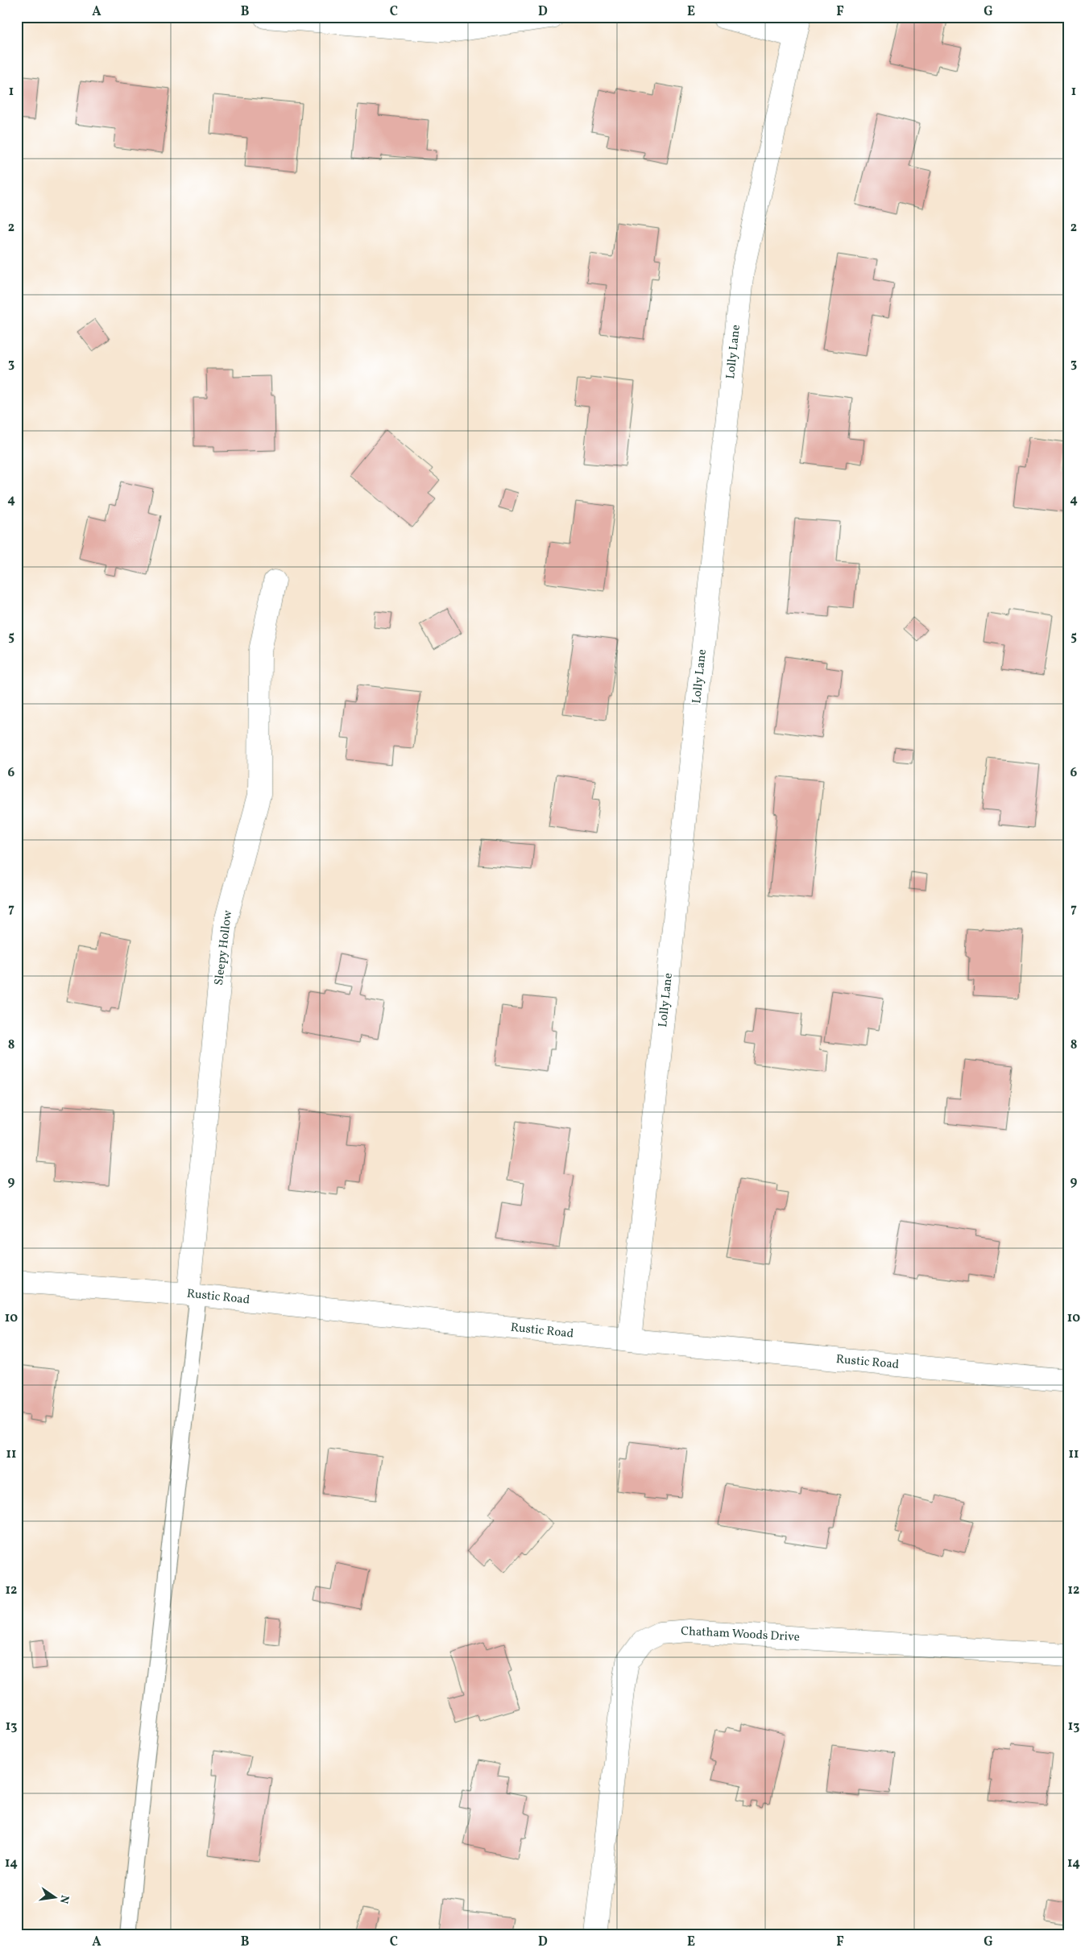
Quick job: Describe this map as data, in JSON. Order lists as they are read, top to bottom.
{
  "streets": {
    "street": [
      "Lolly Lane",
      "Sleepy Hollow",
      "Rustic Road",
      "Chatham Woods Drive"
    ]
  },
  "crossings": [
    ["Lolly Lane", "Rustic Road"],
    ["Sleepy Hollow", "Rustic Road"]
  ],
  "north": "right",
  "grid": {
    "columns": [
      "A",
      "B",
      "C",
      "D",
      "E",
      "F",
      "G"
    ],
    "rows": [
      "1",
      "2",
      "3",
      "4",
      "5",
      "6",
      "7",
      "8",
      "9",
      "10",
      "11",
      "12",
      "13",
      "14"
    ]
  }
}
